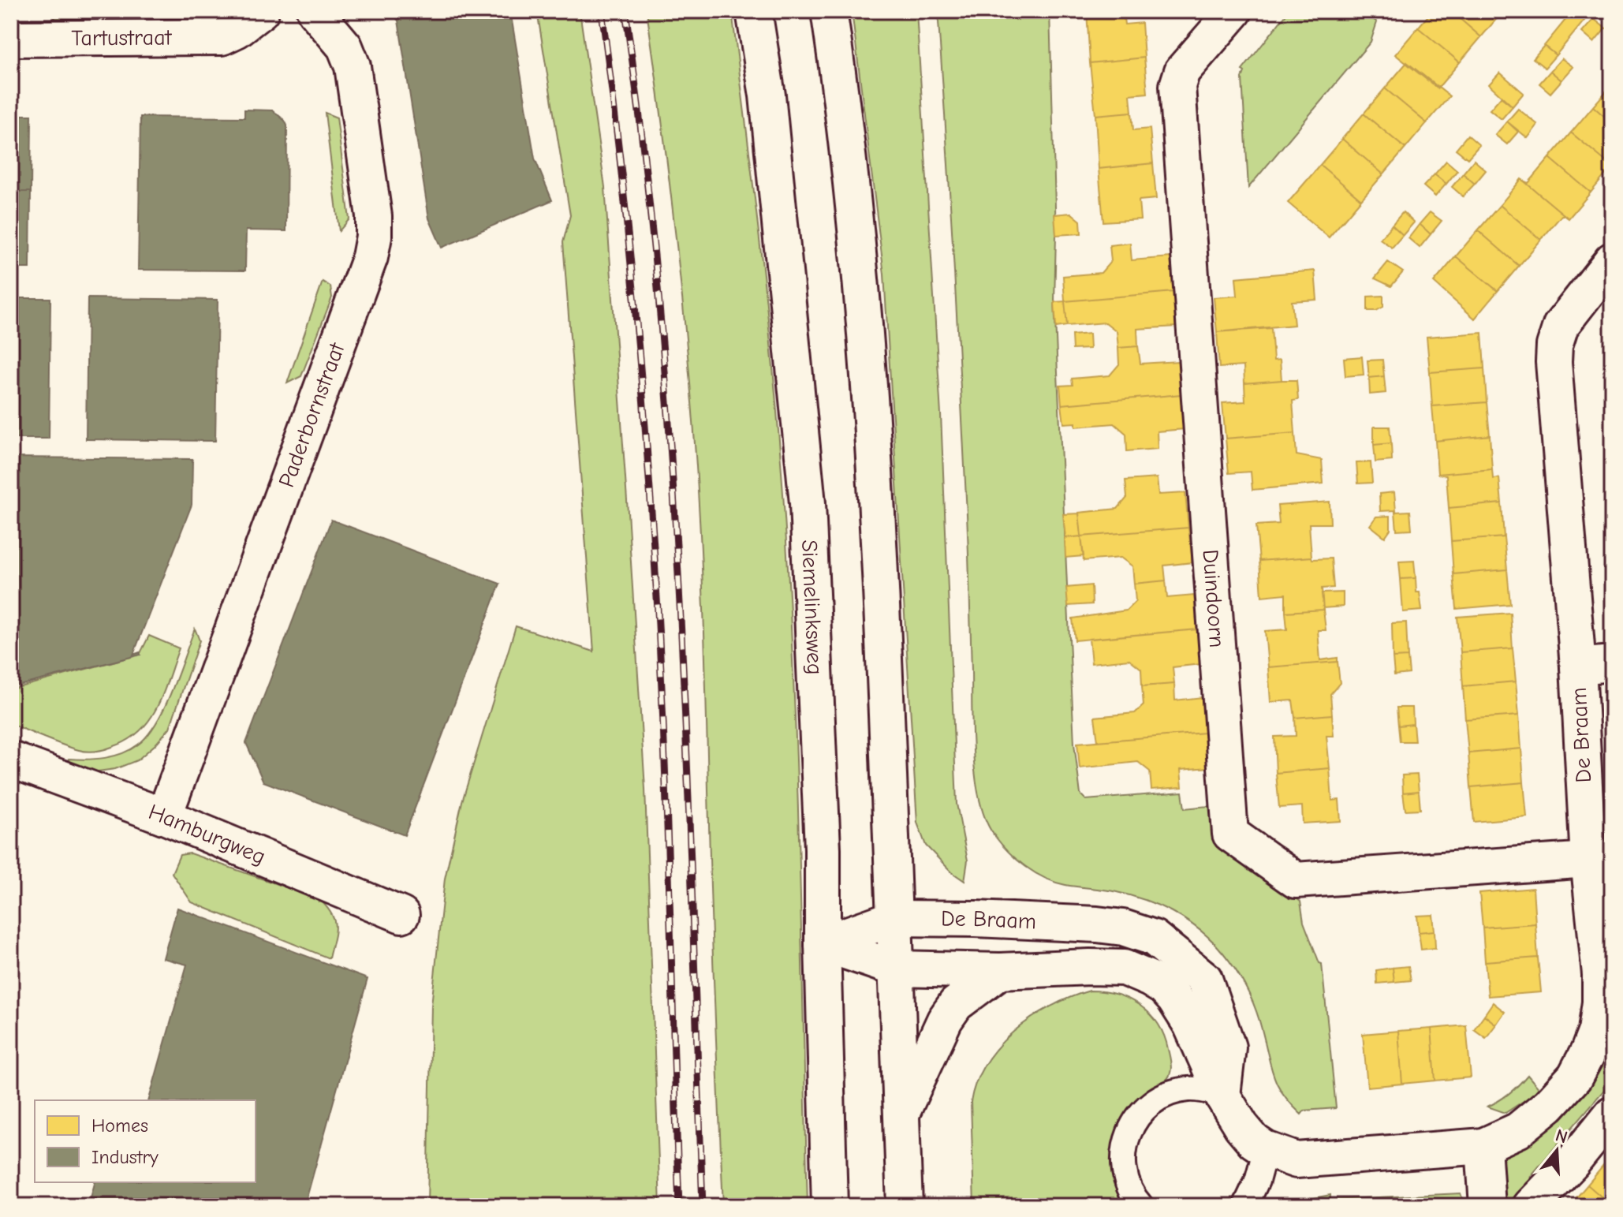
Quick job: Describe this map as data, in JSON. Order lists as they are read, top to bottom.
{
  "streets": {
    "street": [
      "Tartustraat",
      "Paderbornstraat",
      "Duindoorn",
      "Siemelinksweg",
      "De Braam",
      "Hamburgweg"
    ]
  },
  "crossings": [
    ["Paderbornstraat", "Hamburgweg"],
    ["Duindoorn", "De Braam"],
    ["Siemelinksweg", "De Braam"]
  ],
  "legend": ["Homes", "Industry"],
  "north": "top"
}
